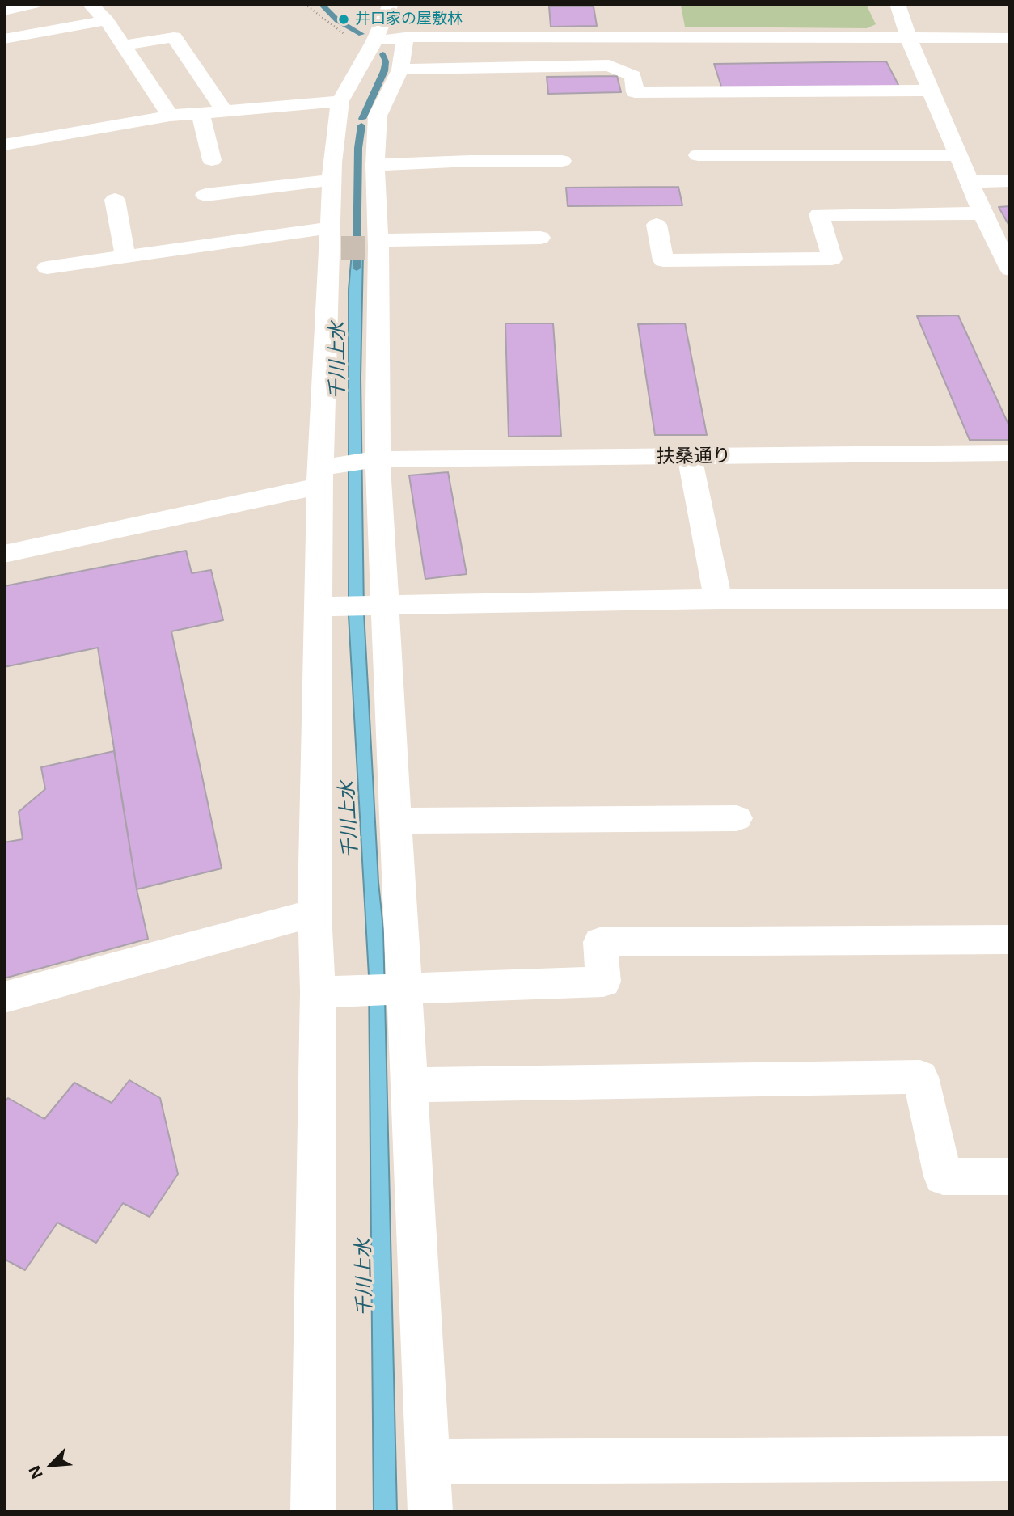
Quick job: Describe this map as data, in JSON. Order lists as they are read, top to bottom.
{
  "streets": {
    "street": ["扶桑通り"]
  },
  "water": ["千川上水"],
  "places": ["井口家の屋敷林"],
  "north": "bottom left"
}
